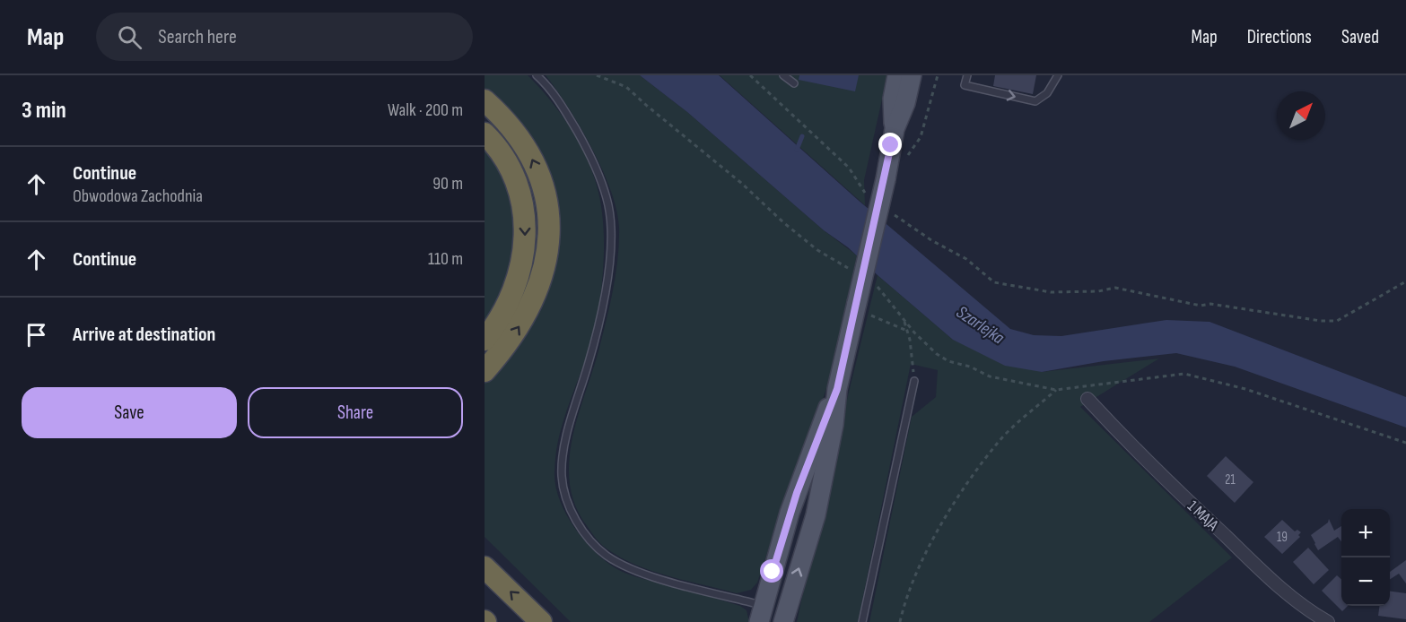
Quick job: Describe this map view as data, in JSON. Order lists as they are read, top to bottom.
{
  "streets": {
    "street": ["1 MAJA"]
  },
  "water": ["Szarlejka"],
  "house_numbers": ["21", "19"],
  "north": "top right",
  "page": {
    "header": "Map",
    "search": "Search here",
    "nav": ["Map", "Directions", "Saved"],
    "heading": ["3 min", "Walk · 200 m"],
    "list": [
      ["Continue", "Obwodowa Zachodnia", "90 m"],
      ["Continue", "110 m"],
      "Arrive at destination"
    ],
    "buttons": ["Save", "Share"],
    "map_buttons": ["+", "−"]
  }
}
